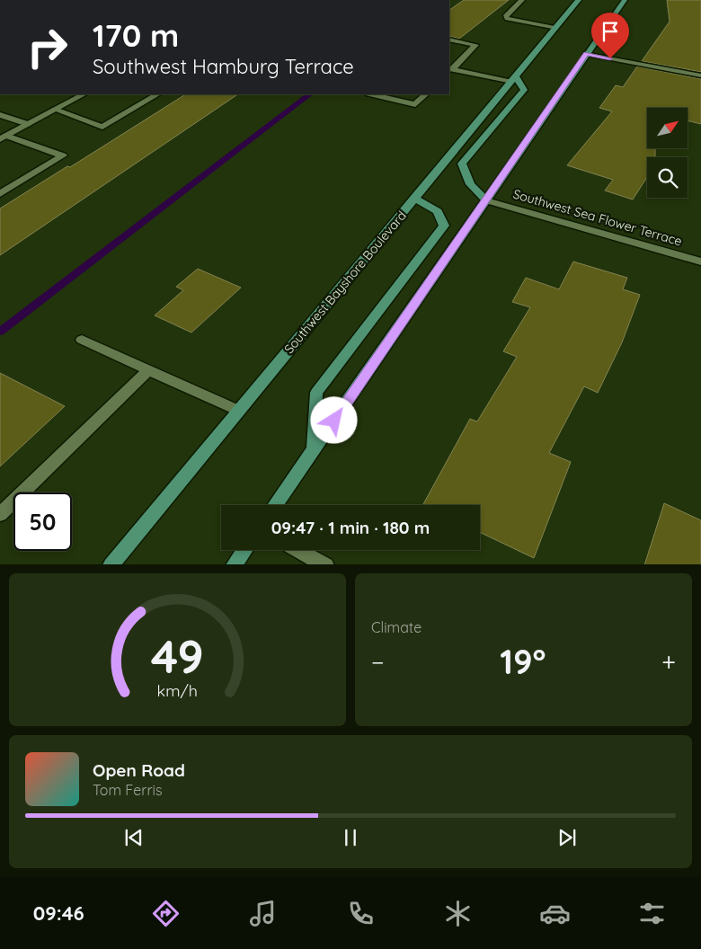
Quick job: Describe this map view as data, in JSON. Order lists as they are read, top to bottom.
{
  "streets": {
    "main road": ["Southwest Bayshore Boulevard"],
    "street": ["Southwest Sea Flower Terrace"]
  },
  "north": "top right",
  "page": {
    "turn": ["170 m", "Southwest Hamburg Terrace"],
    "limit": "50",
    "trip": "09:47 · 1 min · 180 m",
    "tile": "Climate",
    "heat": ["−", "19°", "+"],
    "song": ["Open Road", "Tom Ferris"],
    "tabs": "09:46",
    "gauge": ["49", "km/h"]
  }
}
